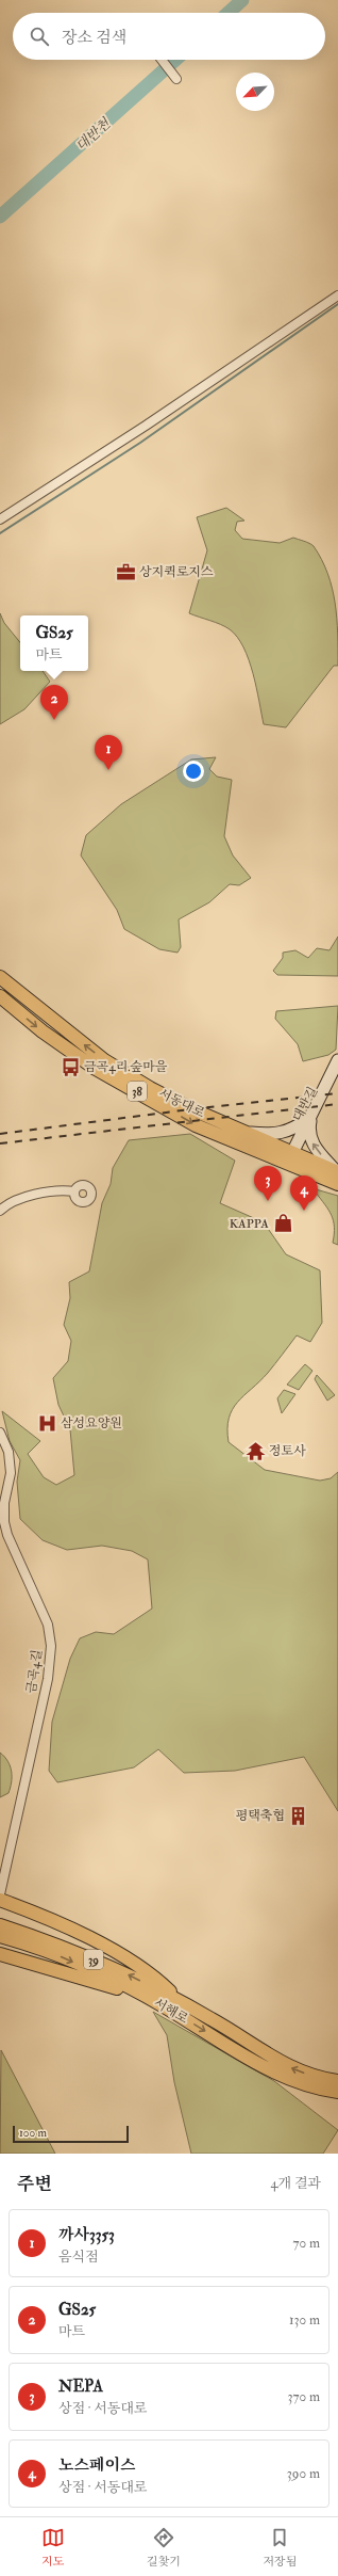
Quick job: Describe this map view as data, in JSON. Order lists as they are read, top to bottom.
{
  "streets": {
    "main road": [
      "38",
      "서동대로",
      "39",
      "서해로"
    ],
    "street": ["대반길", "금곡4길"]
  },
  "water": ["대반천"],
  "places": {
    "office": ["상지퀵로지스"],
    "bus stop": ["금곡4리.숲마을"],
    "shop": ["KAPPA"],
    "hospital": ["삼성요양원"],
    "temple": ["정토사"],
    "building": ["평택축협"]
  },
  "scale_bar": "100 m",
  "north": "bottom left",
  "page": {
    "search": "장소 검색",
    "popup": ["GS25", "마트"],
    "pins": [
      "2",
      "1",
      "3",
      "4"
    ],
    "scale": "100 m",
    "heading": ["주변", "4개 결과"],
    "list": [
      {
        "mark": "1",
        "name": "까사3353",
        "note": "음식점",
        "value": "70 m"
      },
      {
        "mark": "2",
        "name": "GS25",
        "note": "마트",
        "value": "130 m"
      },
      {
        "mark": "3",
        "name": "NEPA",
        "note": "상점 · 서동대로",
        "value": "370 m"
      },
      {
        "mark": "4",
        "name": "노스페이스",
        "note": "상점 · 서동대로",
        "value": "390 m"
      }
    ],
    "nav": ["지도", "길찾기", "저장됨"]
  }
}
